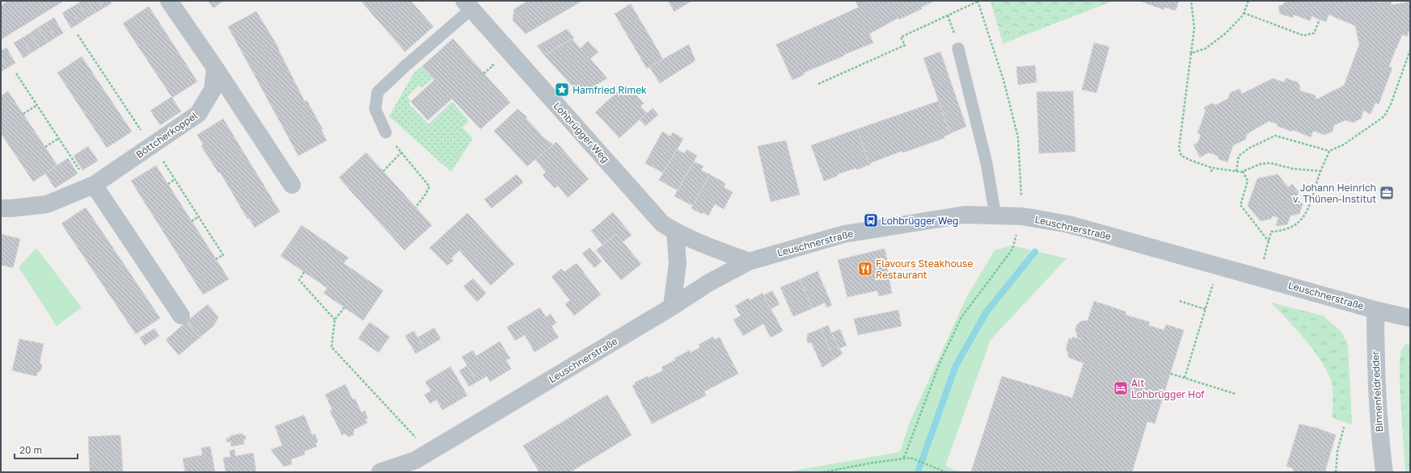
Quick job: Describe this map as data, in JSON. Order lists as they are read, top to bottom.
{
  "streets": {
    "street": [
      "Lohbrügger Weg",
      "Böttcherkoppel",
      "Leuschnerstraße",
      "Binnenfeldredder"
    ]
  },
  "crossings": [
    ["Lohbrügger Weg", "Leuschnerstraße"],
    ["Leuschnerstraße", "Binnenfeldredder"]
  ],
  "places": {
    "place": ["Hamfried Rimek"],
    "office": ["Johann Heinrich v. Thünen-Institut"],
    "bus stop": ["Lohbrügger Weg"],
    "restaurant": ["Flavours Steakhouse Restaurant"],
    "hotel": ["Alt Lohbrügger Hof"]
  },
  "scale_bar": "20 m"
}
